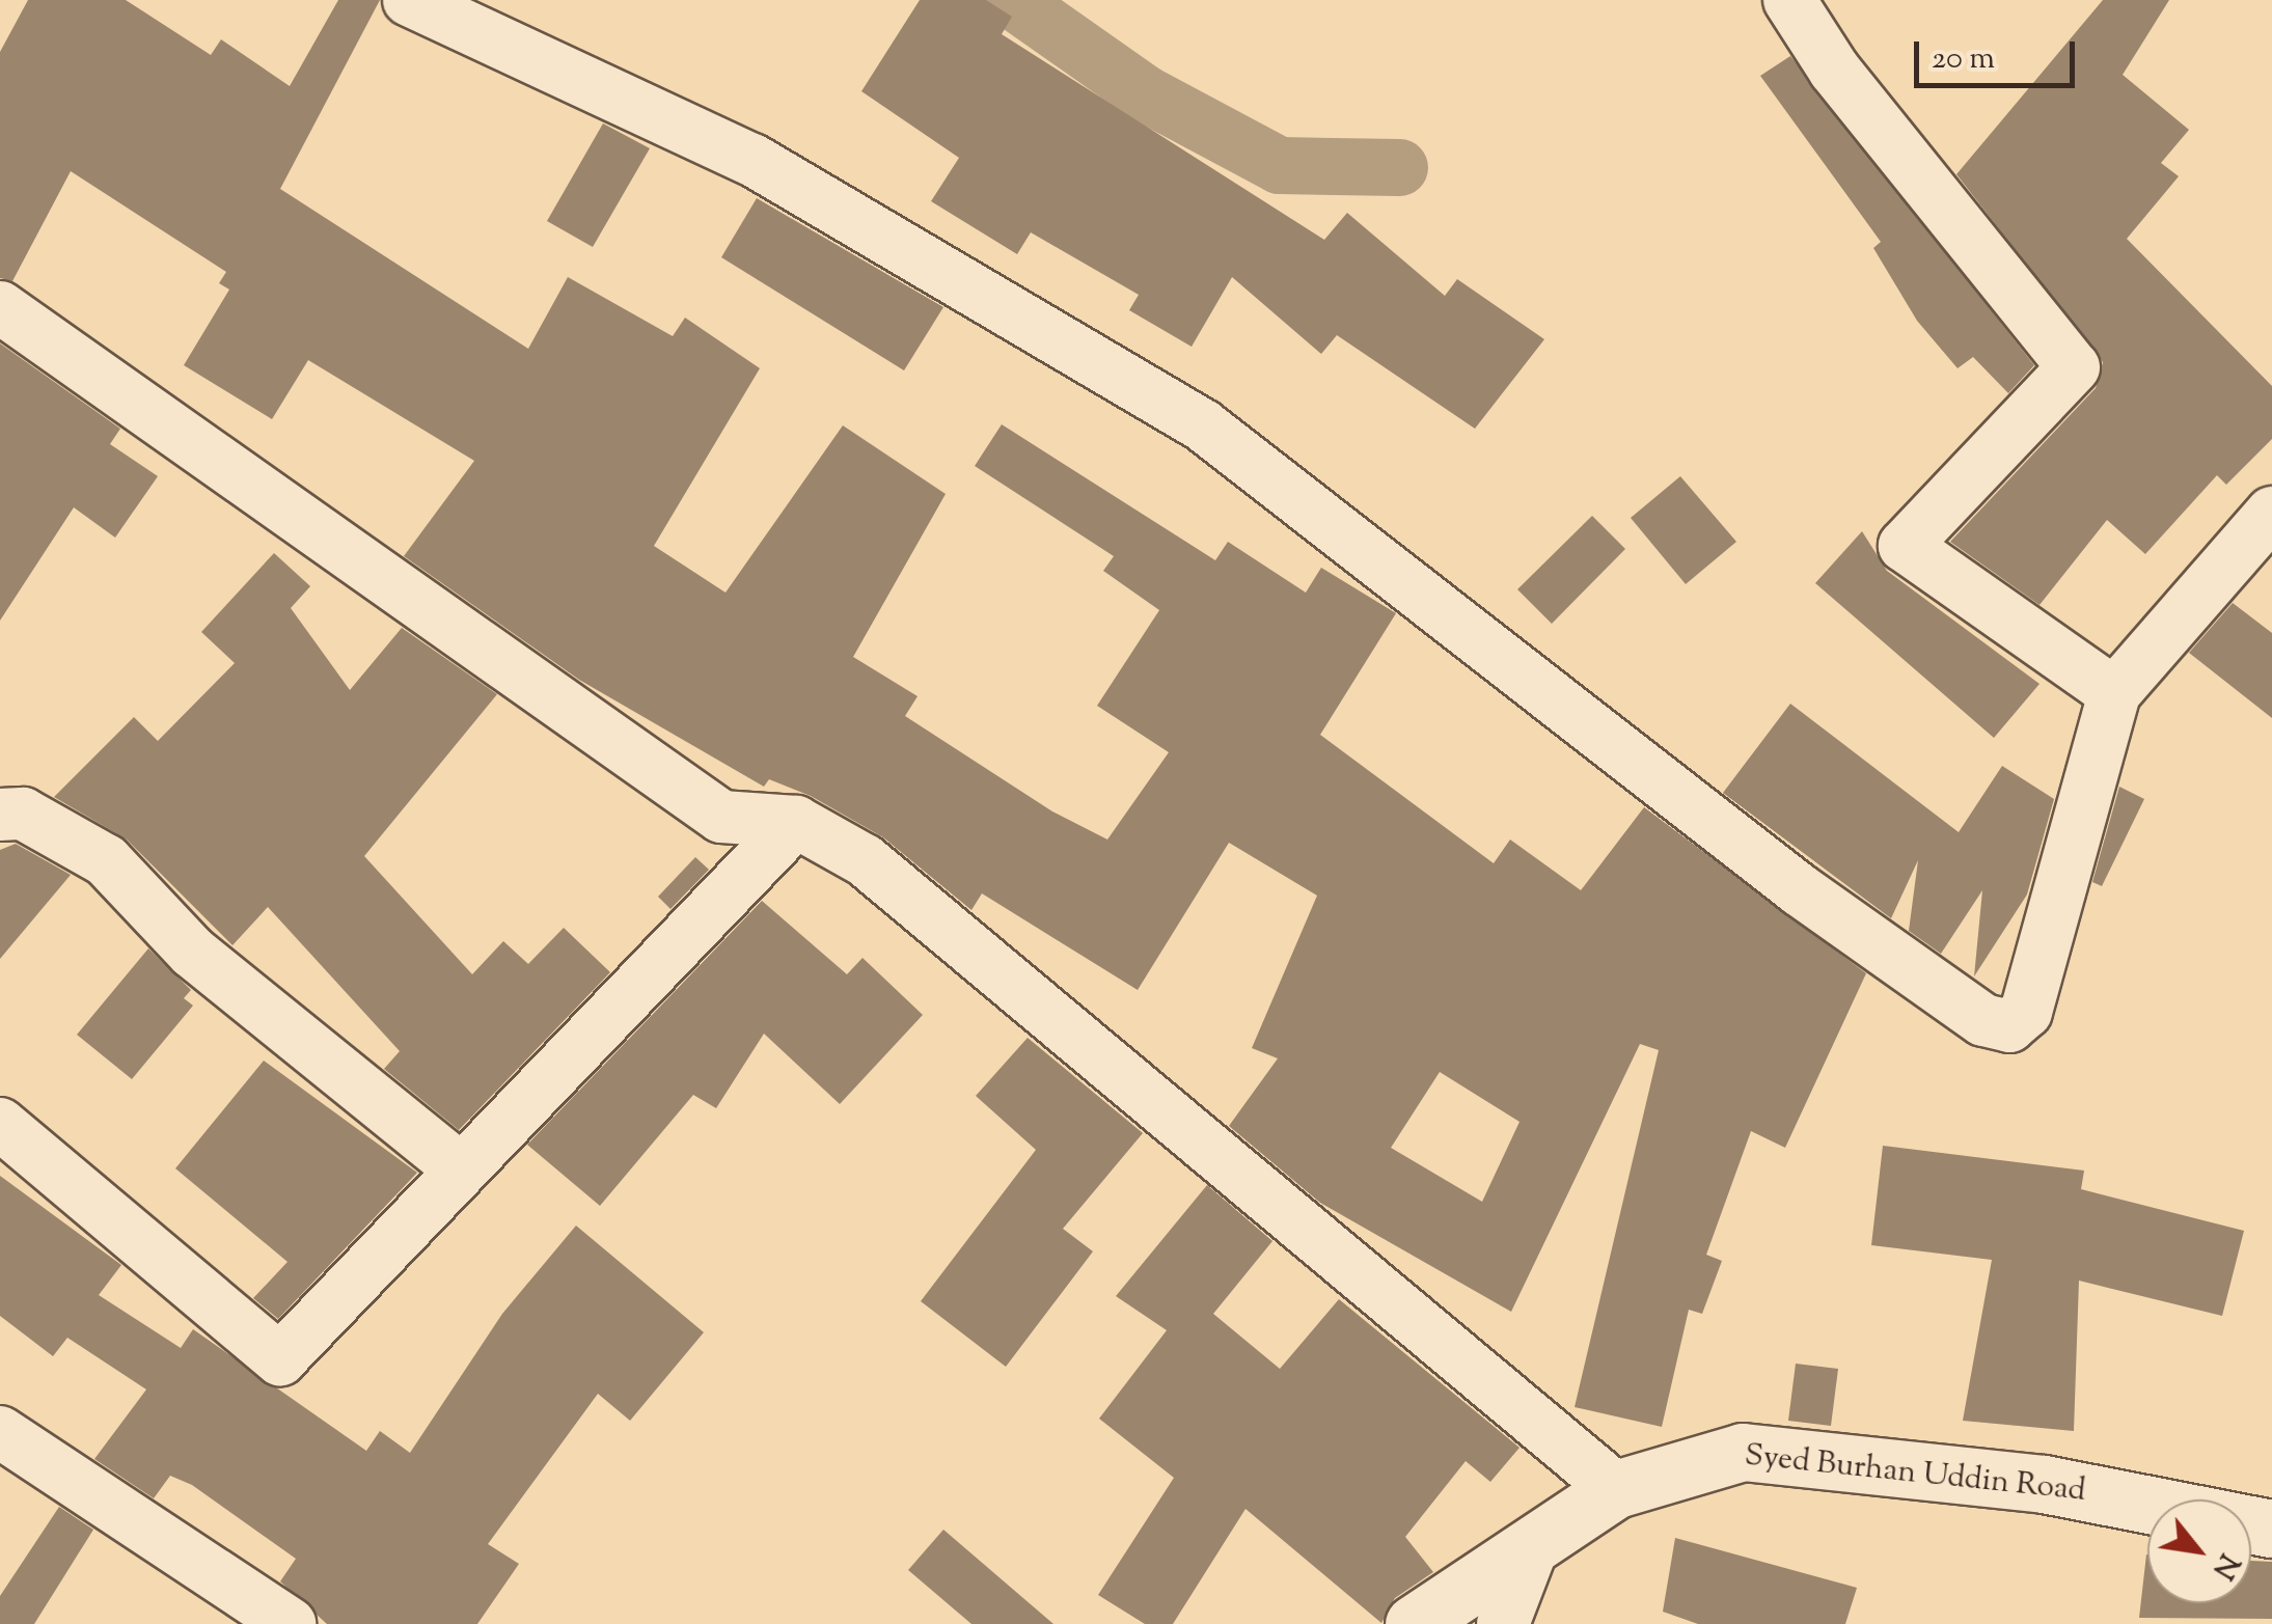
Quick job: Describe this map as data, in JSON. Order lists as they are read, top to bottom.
{
  "streets": {
    "street": ["Syed Burhan Uddin Road"]
  },
  "scale_bar": "20 m",
  "north": "bottom right"
}
